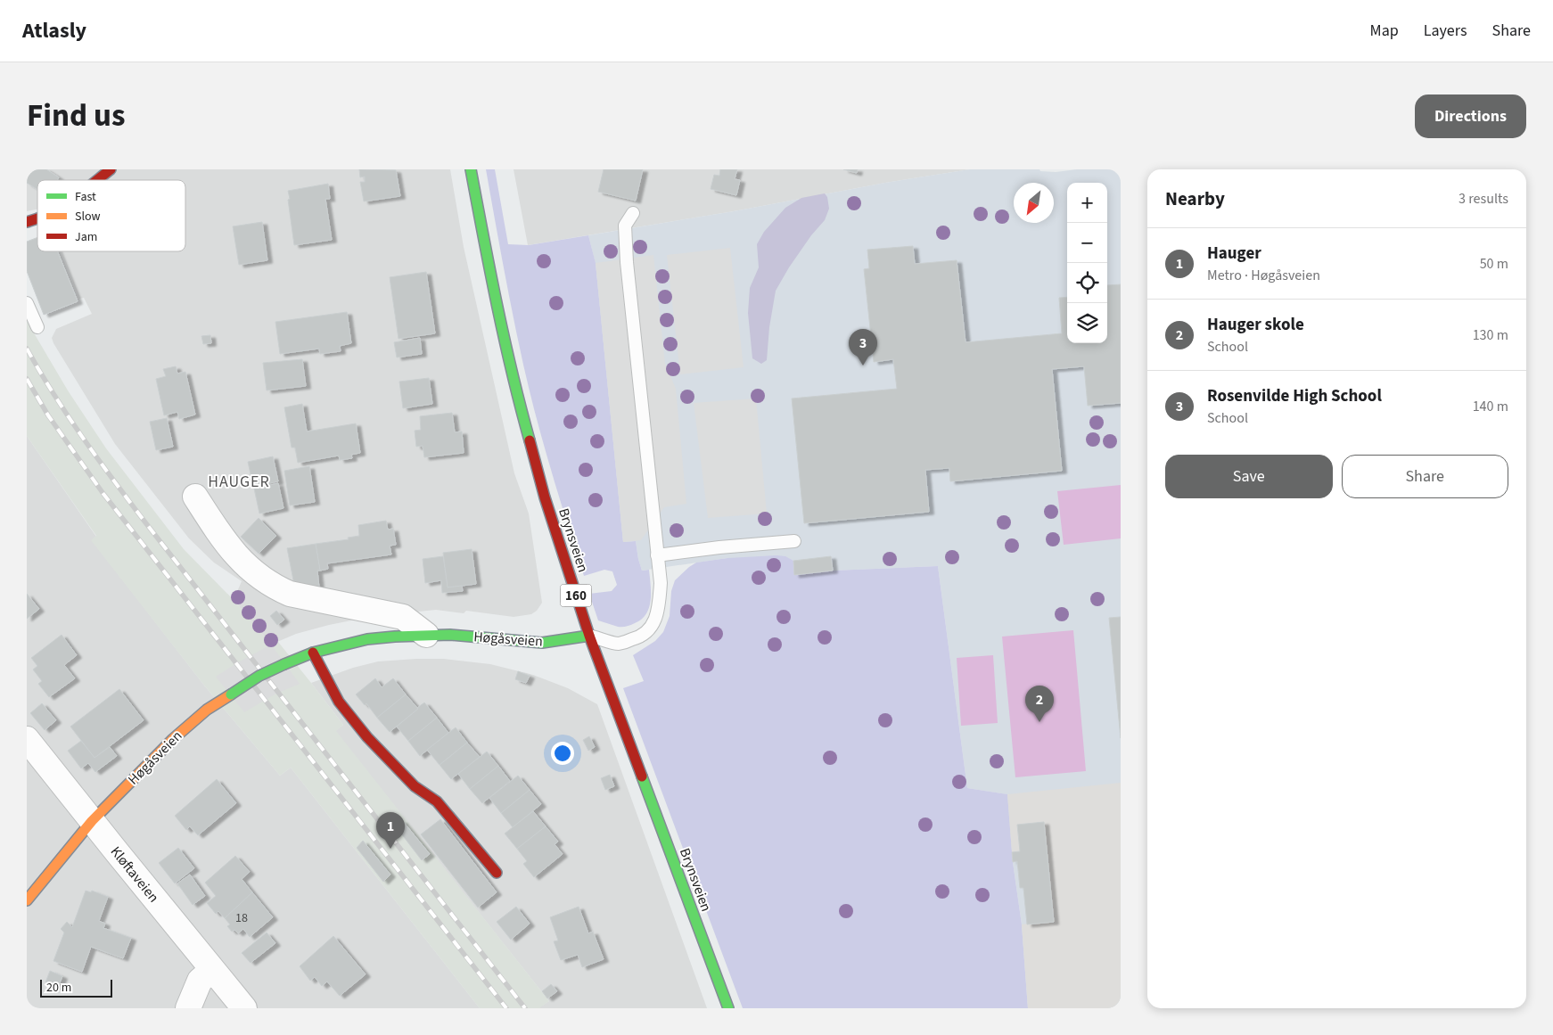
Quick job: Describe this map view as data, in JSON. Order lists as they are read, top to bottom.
{
  "streets": {
    "street": [
      "Brynsveien",
      "160",
      "Høgåsveien",
      "Kløftaveien"
    ]
  },
  "crossings": [
    ["Brynsveien", "Høgåsveien"],
    ["Høgåsveien", "Kløftaveien"]
  ],
  "districts": ["HAUGER"],
  "house_numbers": ["18"],
  "legend": ["Fast", "Slow", "Jam"],
  "scale_bar": "20 m",
  "north": "bottom left",
  "page": {
    "header": "Atlasly",
    "nav": ["Map", "Layers", "Share"],
    "title": "Find us",
    "buttons": [
      "Directions",
      ["Save", "Share"]
    ],
    "heading": ["Nearby", "3 results"],
    "map_buttons": ["+", "−"],
    "list": [
      {
        "mark": "1",
        "name": "Hauger",
        "note": "Metro · Høgåsveien",
        "value": "50 m"
      },
      {
        "mark": "2",
        "name": "Hauger skole",
        "note": "School",
        "value": "130 m"
      },
      {
        "mark": "3",
        "name": "Rosenvilde High School",
        "note": "School",
        "value": "140 m"
      }
    ],
    "pins": ["3", "2", "1"],
    "scale": "20 m"
  }
}
